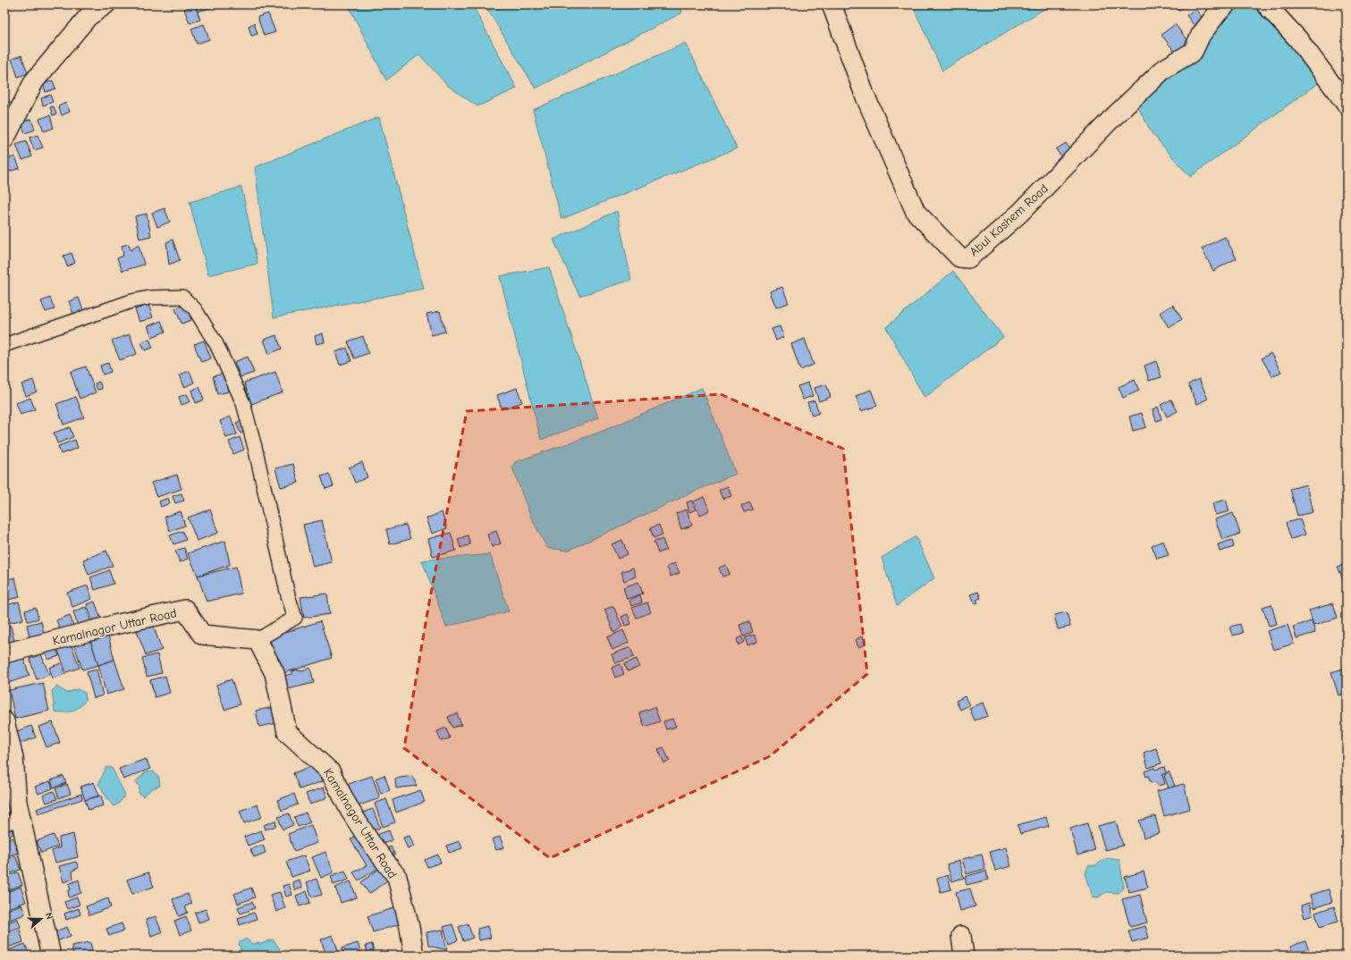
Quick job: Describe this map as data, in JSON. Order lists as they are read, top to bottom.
{
  "streets": {
    "street": ["Abul Kashem Road", "Kamalnagor Uttar Road"]
  },
  "north": "right"
}
